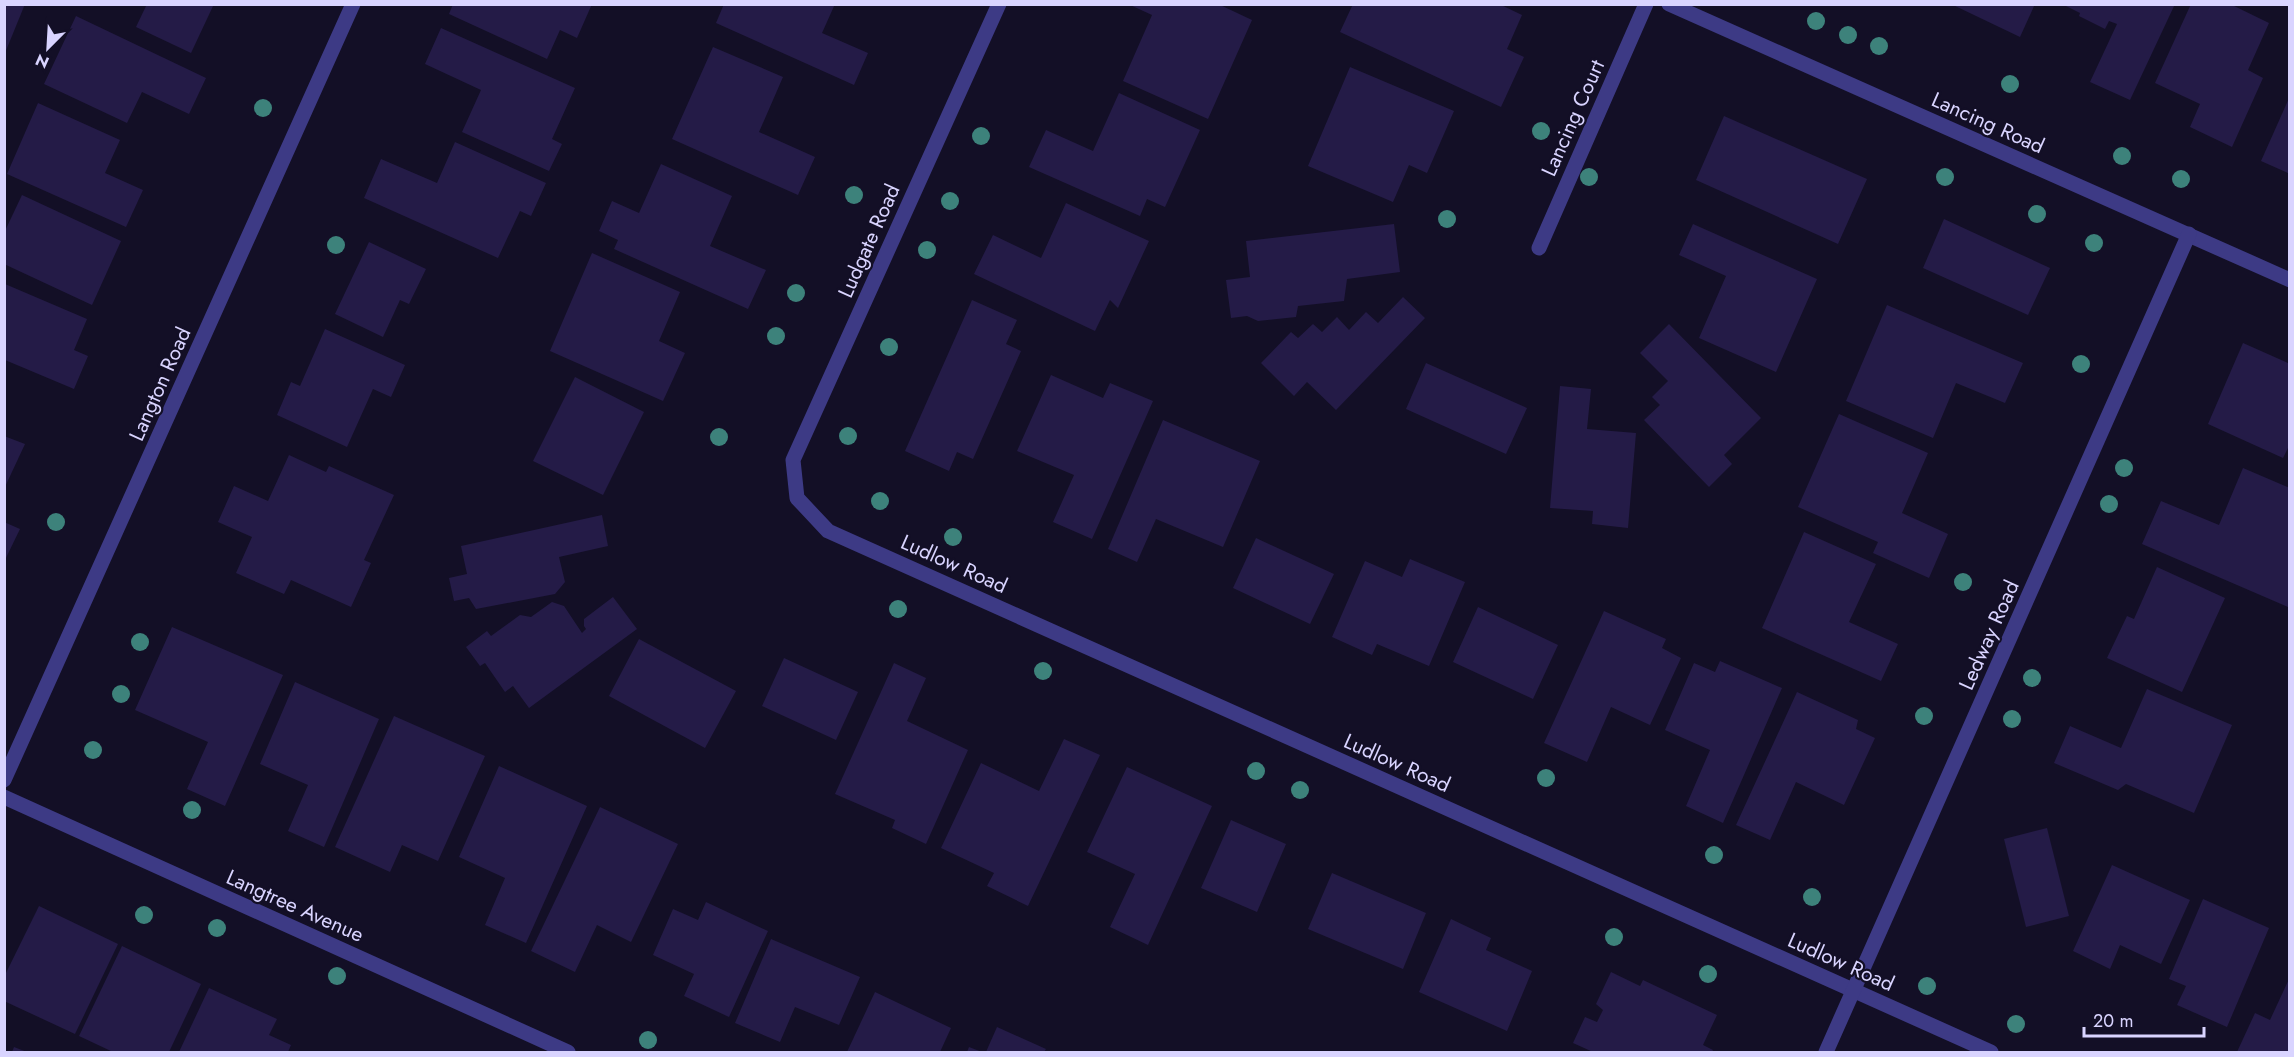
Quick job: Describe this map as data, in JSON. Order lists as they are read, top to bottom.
{
  "streets": {
    "street": [
      "Lancing Court",
      "Lancing Road",
      "Ludgate Road",
      "Langton Road",
      "Ludlow Road",
      "Ledway Road",
      "Langtree Avenue"
    ]
  },
  "crossings": [
    ["Lancing Road", "Ledway Road"],
    ["Ludgate Road", "Ludlow Road"],
    ["Ludlow Road", "Ledway Road"]
  ],
  "scale_bar": "20 m",
  "north": "bottom left"
}
